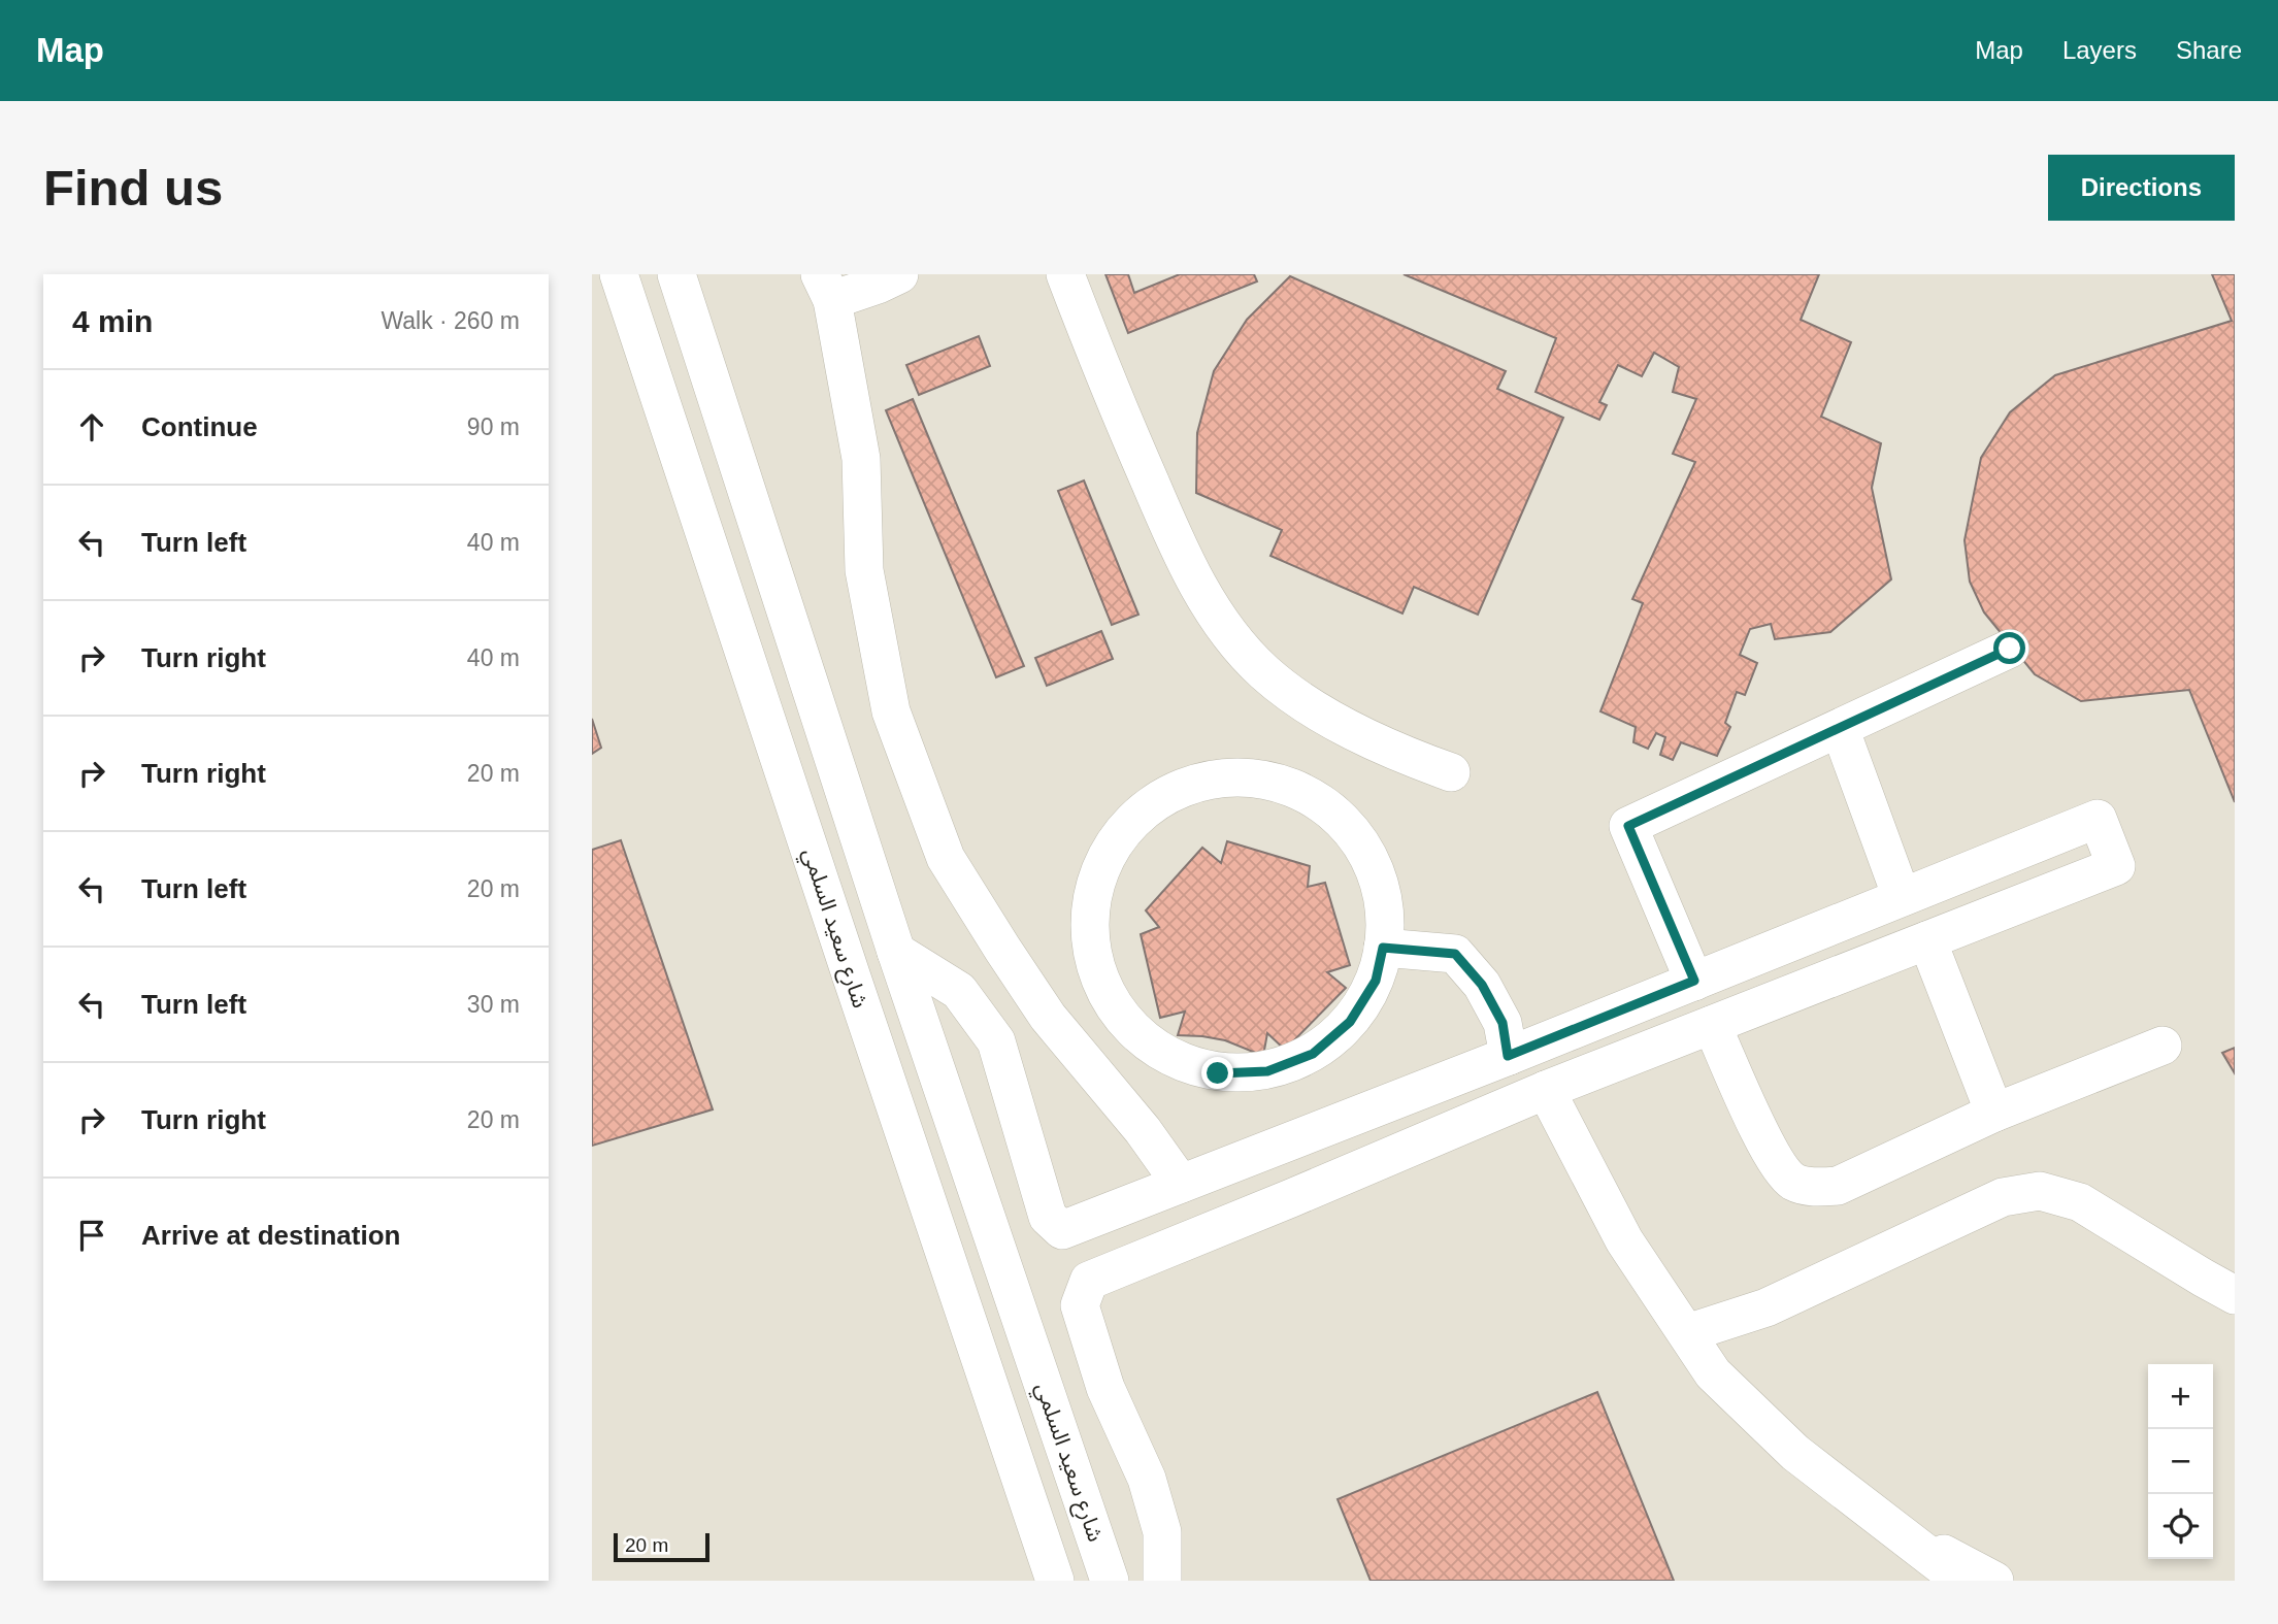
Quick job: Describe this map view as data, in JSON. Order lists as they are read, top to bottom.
{
  "streets": {
    "street": ["شارع سعيد السلمي"]
  },
  "scale_bar": "20 m",
  "page": {
    "header": "Map",
    "nav": ["Map", "Layers", "Share"],
    "buttons": "Directions",
    "title": "Find us",
    "heading": ["4 min", "Walk · 260 m"],
    "list": [
      ["Continue", "90 m"],
      ["Turn left", "40 m"],
      ["Turn right", "40 m"],
      ["Turn right", "20 m"],
      ["Turn left", "20 m"],
      ["Turn left", "30 m"],
      ["Turn right", "20 m"],
      "Arrive at destination"
    ],
    "map_buttons": ["+", "−"],
    "scale": "20 m"
  }
}
